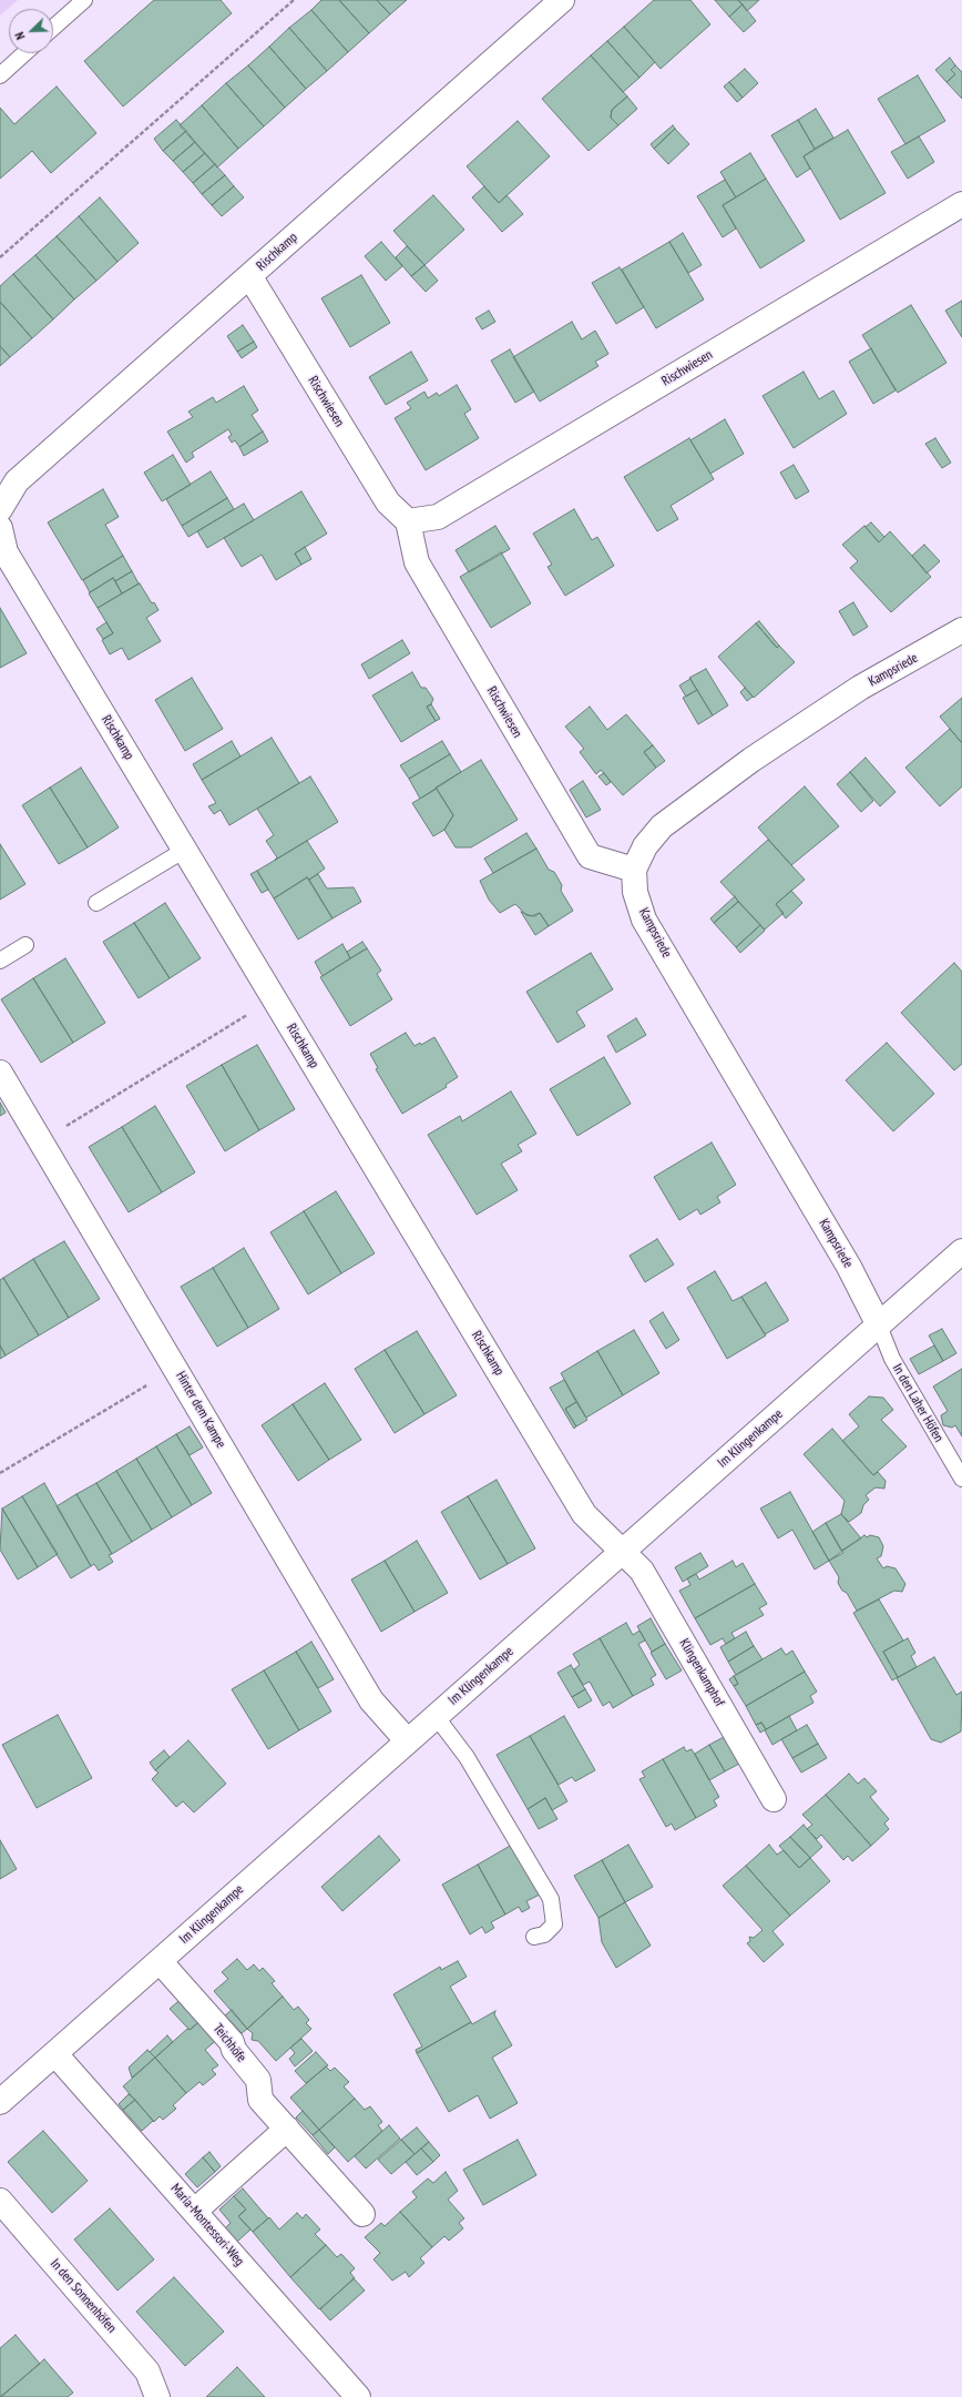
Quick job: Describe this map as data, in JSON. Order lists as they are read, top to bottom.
{
  "streets": {
    "street": [
      "Rischkamp",
      "Rischwiesen",
      "Kampsriede",
      "Hinter dem Kampe",
      "Im Klingenkampe",
      "Klingenkamphof",
      "Teichhöfe",
      "Maria-Montessori-Weg",
      "In den Sonnenhöfen"
    ],
    "lane": ["In den Laher Höfen"]
  },
  "crossings": [
    ["Rischkamp", "Rischwiesen"],
    ["Rischkamp", "Im Klingenkampe"],
    ["Rischkamp", "Klingenkamphof"],
    ["Rischwiesen", "Kampsriede"],
    ["Kampsriede", "In den Laher Höfen"],
    ["Kampsriede", "Im Klingenkampe"],
    ["In den Laher Höfen", "Im Klingenkampe"],
    ["Hinter dem Kampe", "Im Klingenkampe"],
    ["Im Klingenkampe", "Klingenkamphof"],
    ["Im Klingenkampe", "Teichhöfe"],
    ["Im Klingenkampe", "Maria-Montessori-Weg"]
  ],
  "north": "bottom left"
}
